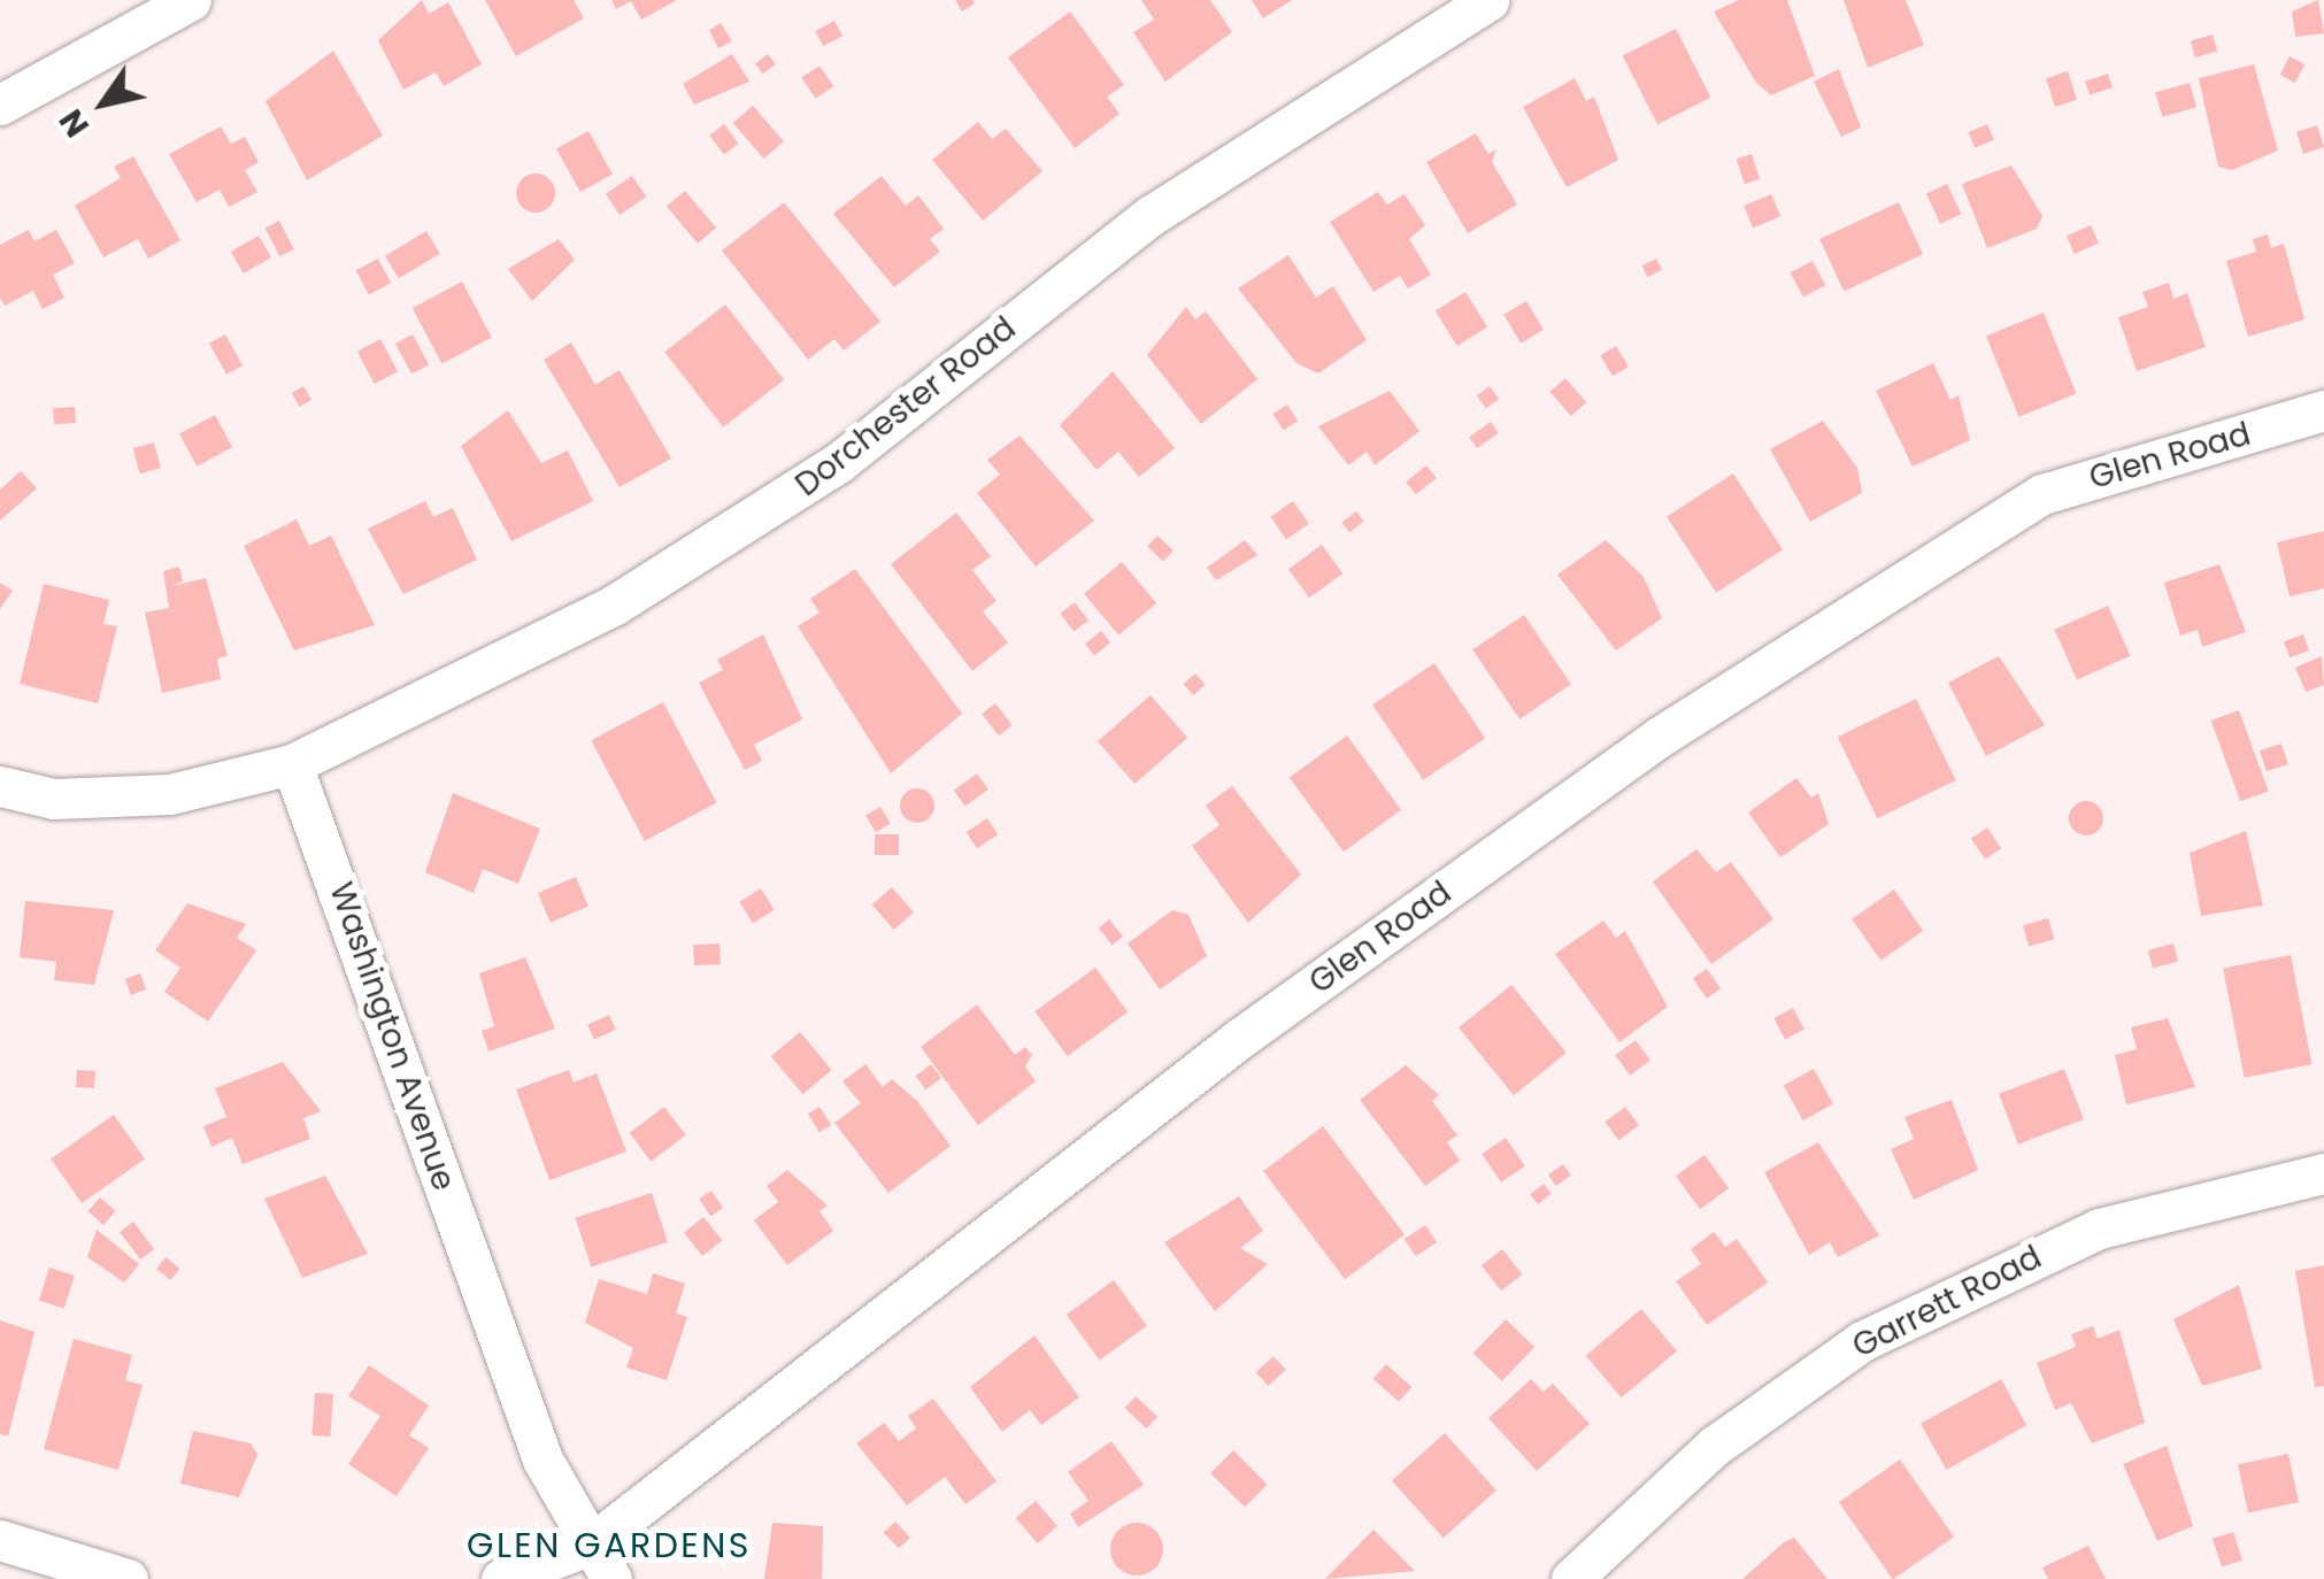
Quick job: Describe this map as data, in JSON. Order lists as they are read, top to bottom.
{
  "streets": {
    "street": [
      "Dorchester Road",
      "Glen Road",
      "Washington Avenue",
      "Garrett Road"
    ]
  },
  "crossings": [
    ["Dorchester Road", "Washington Avenue"],
    ["Glen Road", "Washington Avenue"]
  ],
  "districts": ["GLEN GARDENS"],
  "north": "bottom left"
}
